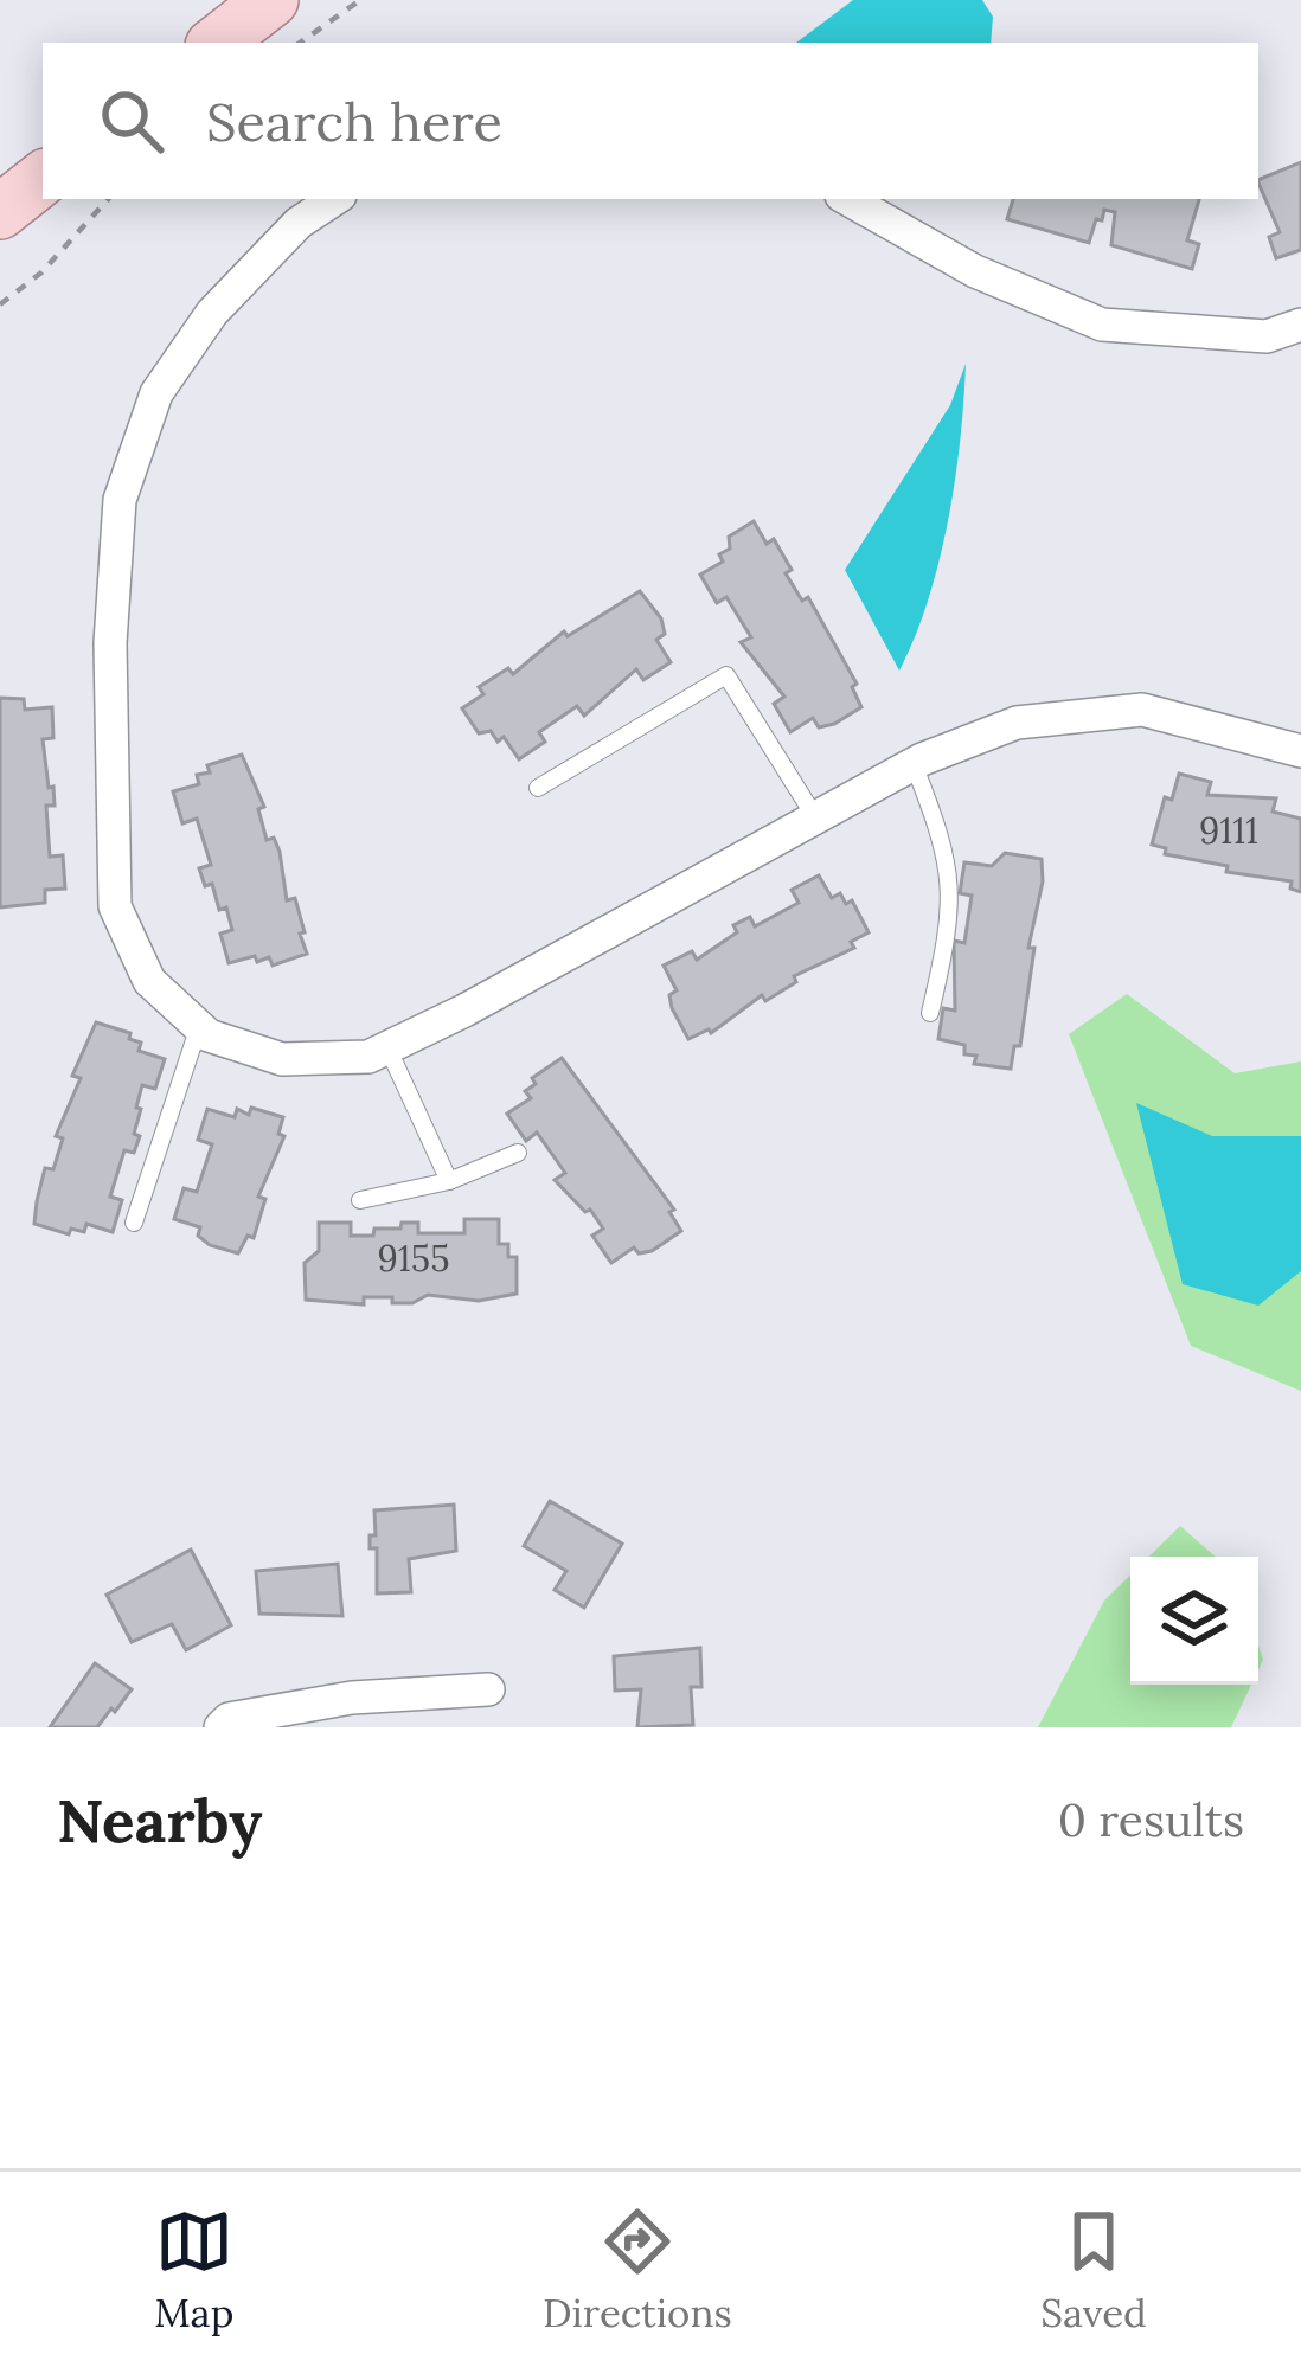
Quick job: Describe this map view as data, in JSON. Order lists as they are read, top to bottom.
{
  "house_numbers": ["9111", "9155"],
  "page": {
    "search": "Search here",
    "heading": ["Nearby", "0 results"],
    "nav": ["Map", "Directions", "Saved"]
  }
}
